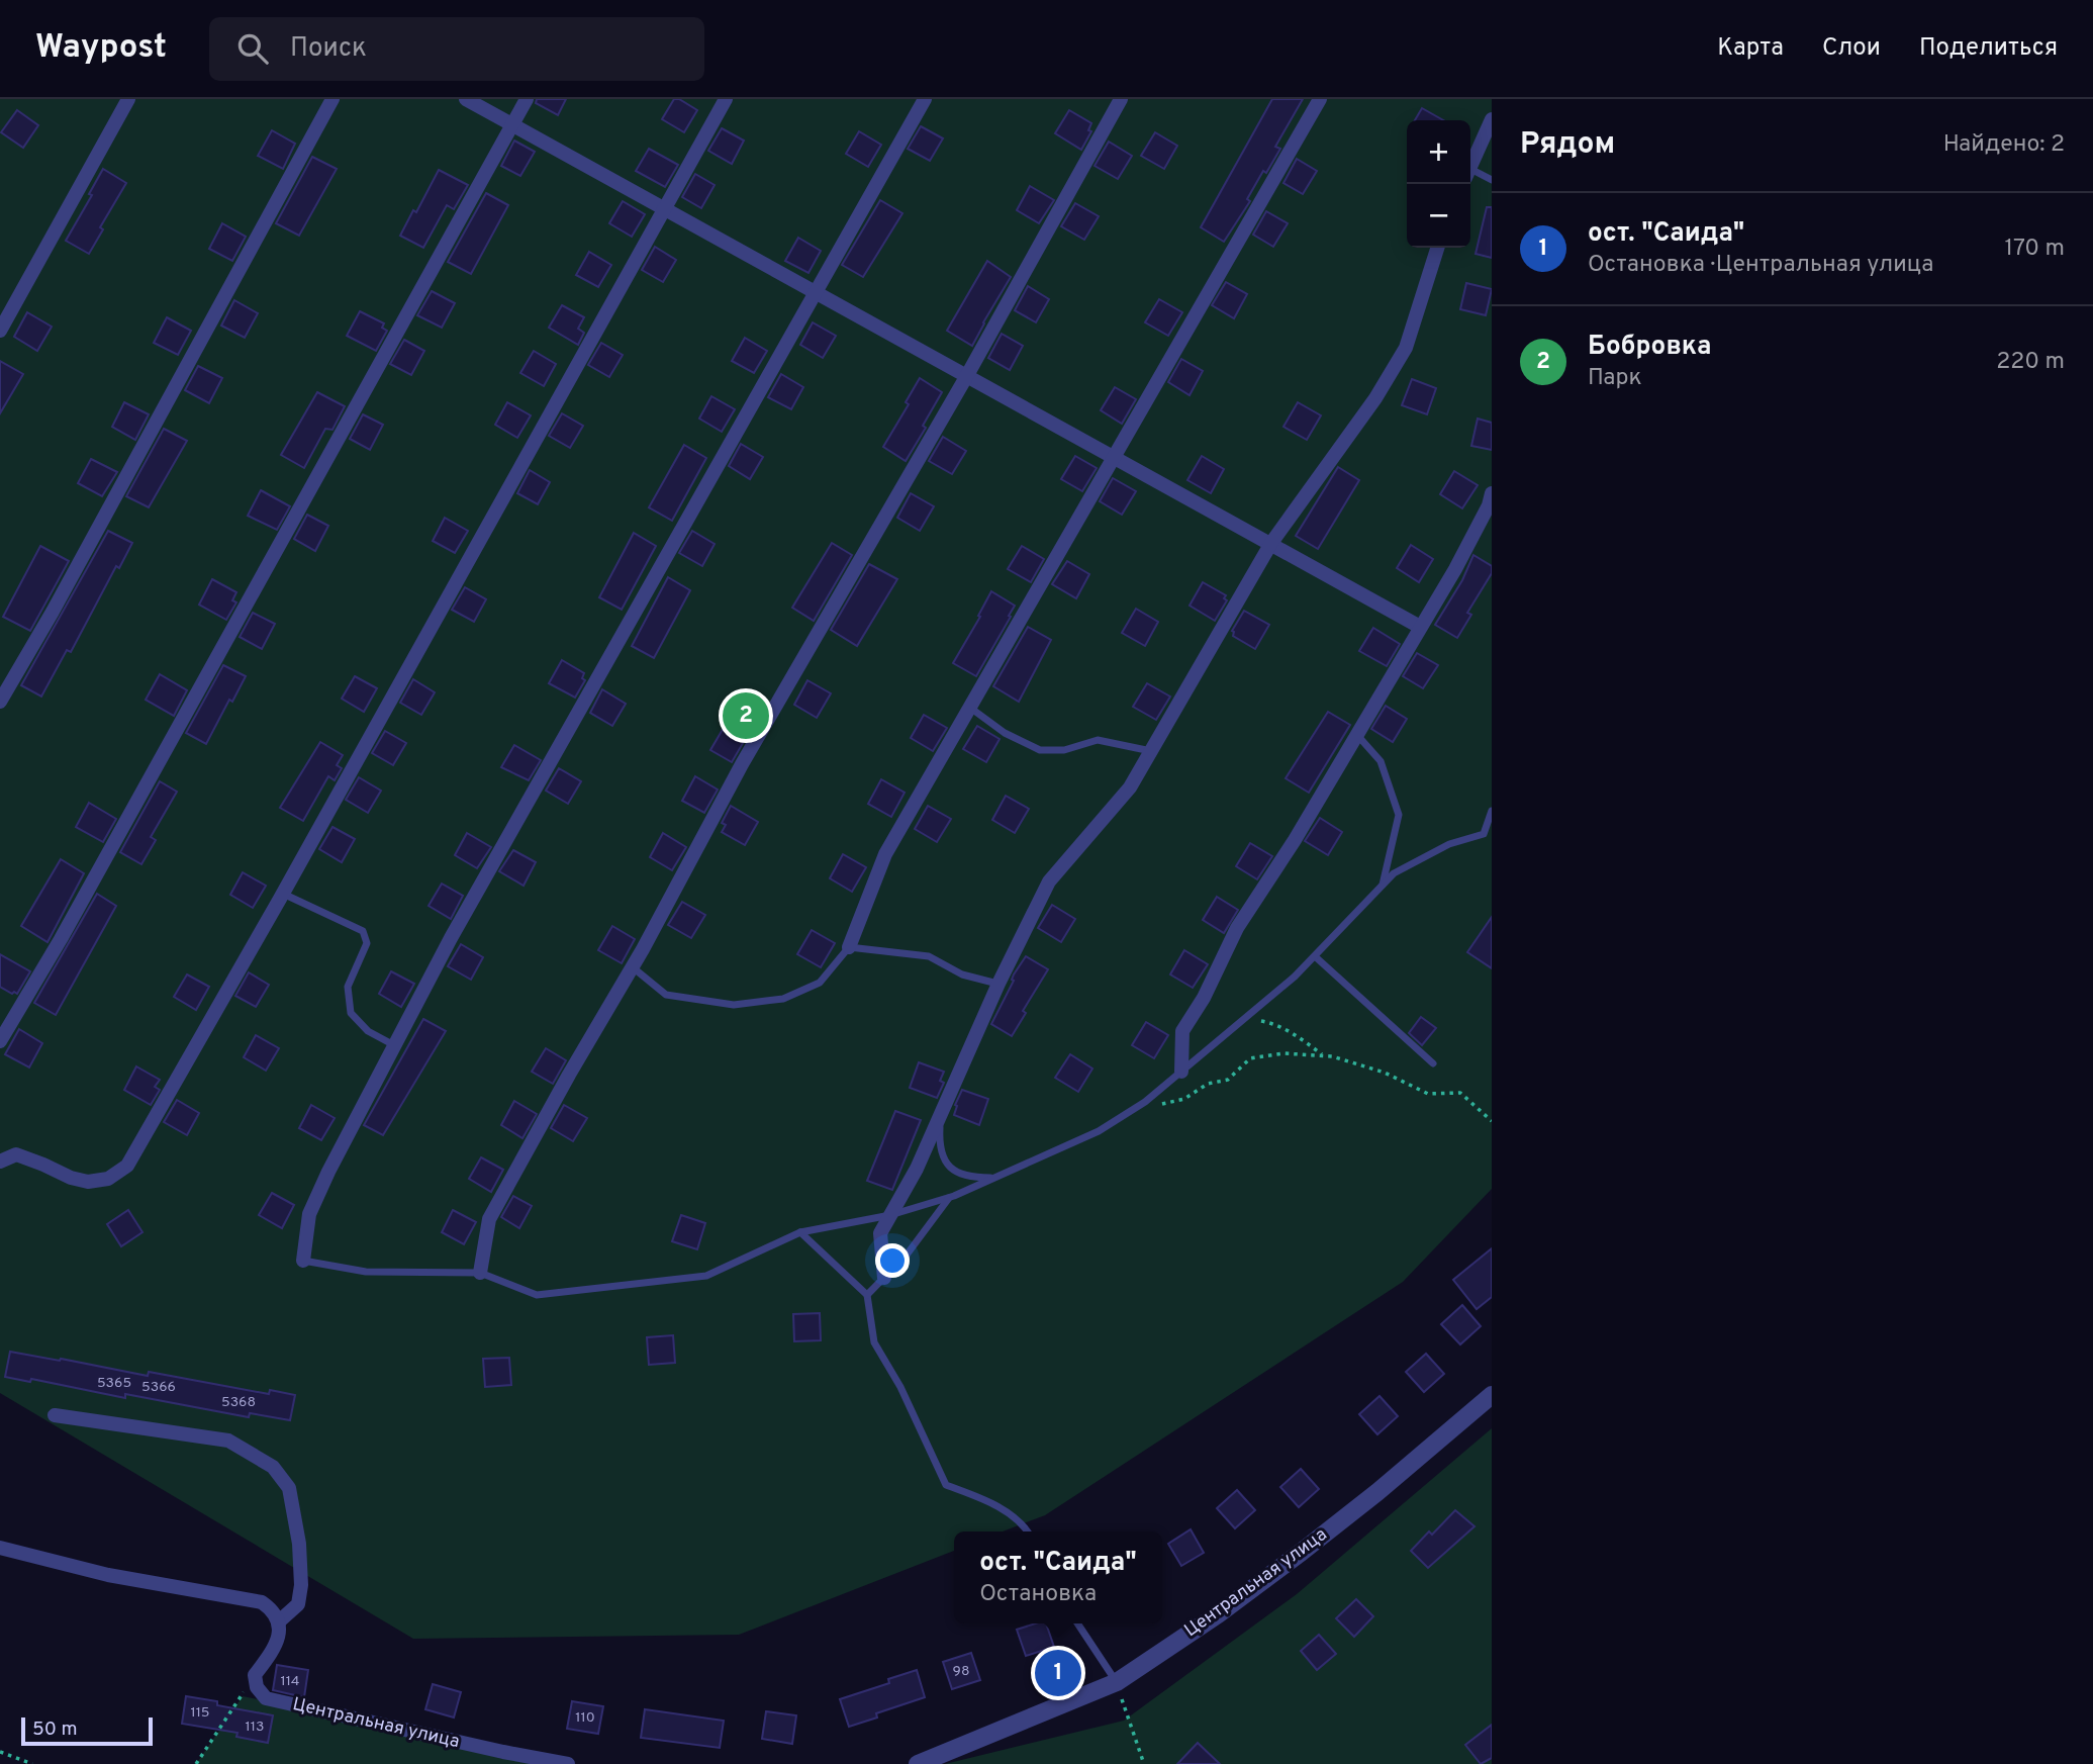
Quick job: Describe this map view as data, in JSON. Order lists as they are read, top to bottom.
{
  "streets": {
    "street": ["Центральная улица"]
  },
  "house_numbers": [
    "5365",
    "5366",
    "5368",
    "98",
    "114",
    "115",
    "110",
    "113"
  ],
  "scale_bar": "50 m",
  "page": {
    "header": "Waypost",
    "search": "Поиск",
    "nav": ["Карта", "Слои", "Поделиться"],
    "heading": ["Рядом", "Найдено: 2"],
    "map_buttons": ["+", "−"],
    "list": [
      {
        "mark": "1",
        "name": "ост. \"Саида\"",
        "note": "Остановка · Центральная улица",
        "value": "170 m"
      },
      {
        "mark": "2",
        "name": "Бобровка",
        "note": "Парк",
        "value": "220 m"
      }
    ],
    "pins": ["2", "1"],
    "popup": ["ост. \"Саида\"", "Остановка"],
    "scale": "50 m"
  }
}
